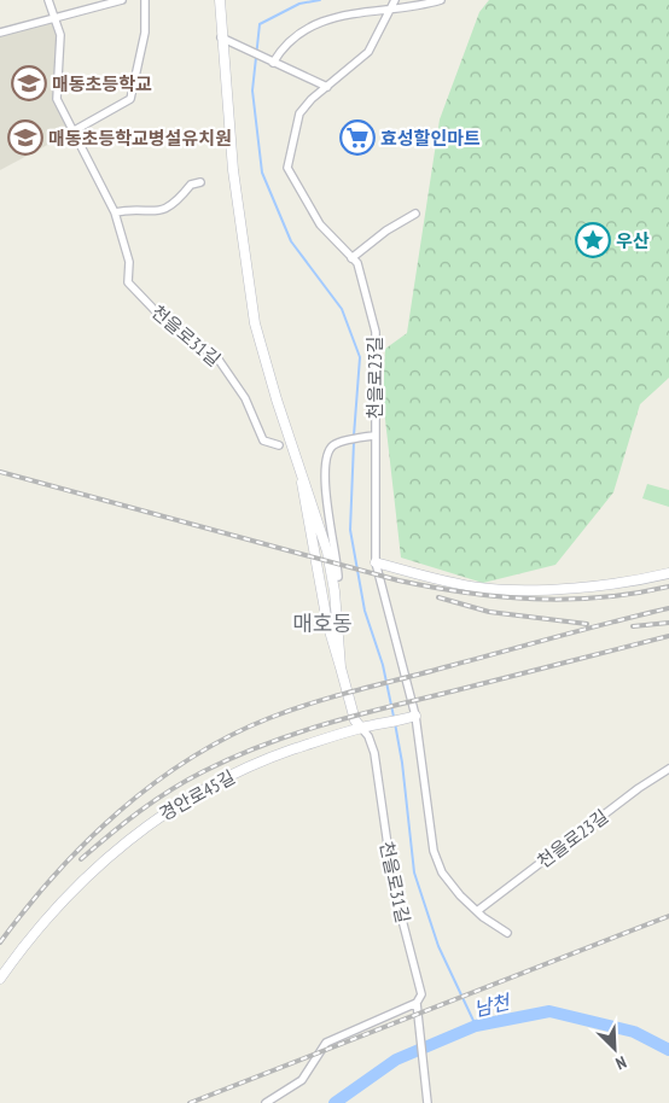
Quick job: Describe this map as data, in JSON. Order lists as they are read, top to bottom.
{
  "streets": {
    "street": ["천을로31길", "천을로23길", "경안로45길"]
  },
  "crossings": [
    ["천을로31길", "경안로45길"],
    ["천을로23길", "경안로45길"]
  ],
  "districts": ["매호동"],
  "water": ["남천"],
  "places": {
    "school or university": ["매동초등학교", "매동초등학교병설유치원"],
    "supermarket": ["효성할인마트"],
    "place": ["우산"]
  },
  "north": "bottom right"
}
